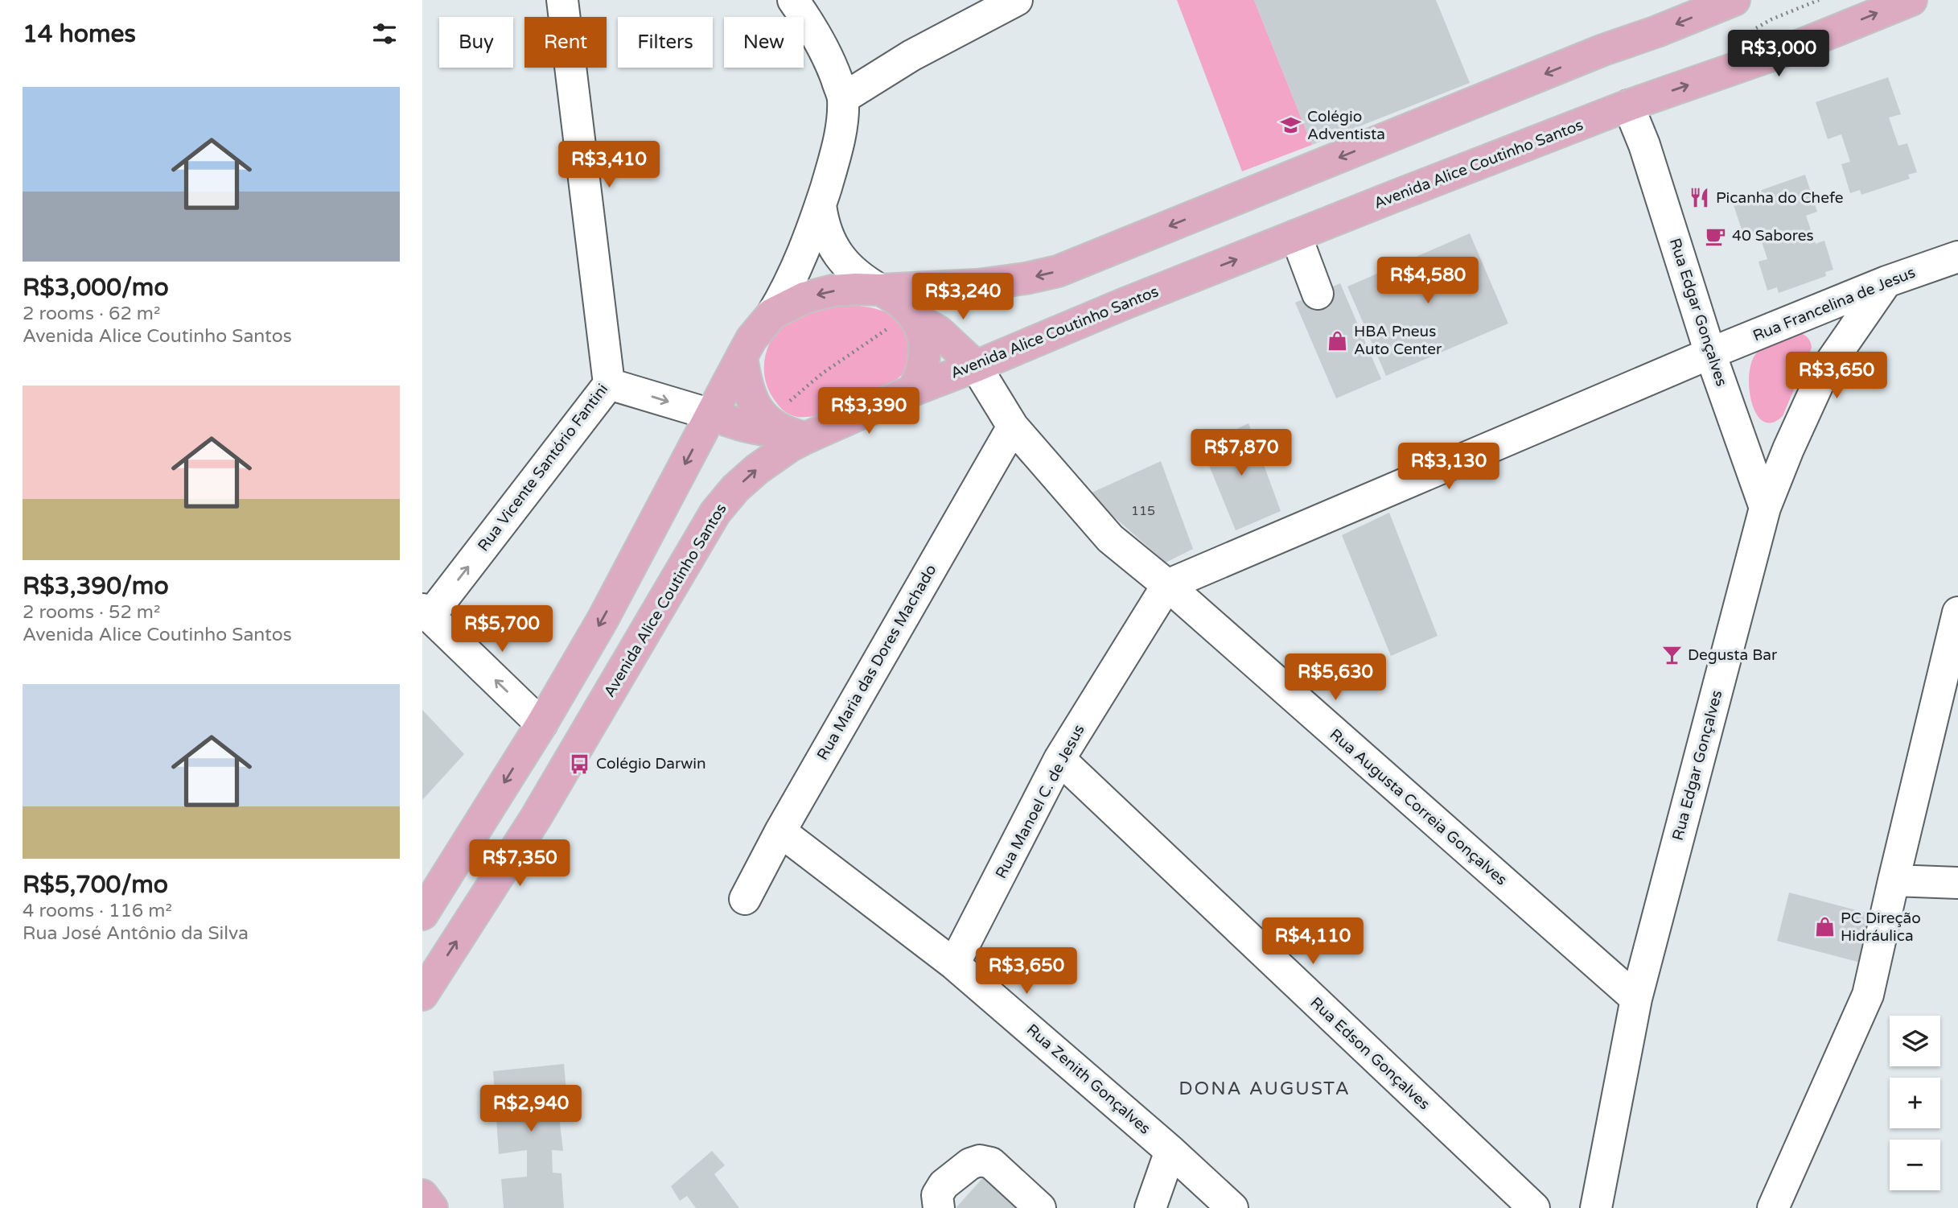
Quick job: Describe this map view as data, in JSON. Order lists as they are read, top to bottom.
{
  "streets": {
    "main road": ["Avenida Alice Coutinho Santos"],
    "street": [
      "Rua Francelina de Jesus",
      "Rua Edgar Gonçalves",
      "Rua Vicente Santório Fantini",
      "Rua Maria das Dores Machado",
      "Rua Manoel C. de Jesus",
      "Rua Augusta Correia Gonçalves",
      "Rua Edson Gonçalves",
      "Rua Zenith Gonçalves"
    ]
  },
  "crossings": [
    ["Avenida Alice Coutinho Santos", "Rua Edgar Gonçalves"],
    ["Avenida Alice Coutinho Santos", "Rua Augusta Correia Gonçalves"],
    ["Rua Francelina de Jesus", "Rua Edgar Gonçalves"],
    ["Rua Francelina de Jesus", "Rua Manoel C. de Jesus"],
    ["Rua Francelina de Jesus", "Rua Augusta Correia Gonçalves"],
    ["Rua Edgar Gonçalves", "Rua Augusta Correia Gonçalves"],
    ["Rua Maria das Dores Machado", "Rua Augusta Correia Gonçalves"],
    ["Rua Maria das Dores Machado", "Rua Zenith Gonçalves"],
    ["Rua Manoel C. de Jesus", "Rua Augusta Correia Gonçalves"],
    ["Rua Manoel C. de Jesus", "Rua Edson Gonçalves"],
    ["Rua Manoel C. de Jesus", "Rua Zenith Gonçalves"]
  ],
  "one_way": ["Rua Vicente Santório Fantini"],
  "districts": ["DONA AUGUSTA"],
  "places": {
    "school or university": ["Colégio Adventista"],
    "restaurant": ["Picanha do Chefe"],
    "cafe": ["40 Sabores"],
    "shop": ["HBA Pneus Auto Center", "PC Direção Hidráulica"],
    "bar": ["Degusta Bar"],
    "bus stop": ["Colégio Darwin"]
  },
  "house_numbers": ["115"],
  "page": {
    "heading": "14 homes",
    "chip": [
      "Buy",
      "Rent",
      "Filters",
      "New"
    ],
    "price": [
      "R$3,000",
      "R$3,410",
      "R$4,580",
      "R$3,240",
      "R$3,650",
      "R$3,390",
      "R$7,870",
      "R$3,130",
      "R$5,700",
      "R$5,630",
      "R$7,350",
      "R$4,110",
      "R$3,650",
      "R$2,940"
    ],
    "list": [
      {
        "name": "R$3,000/mo",
        "note": "2 rooms · 62 m² · Avenida Alice Coutinho Santos"
      },
      {
        "name": "R$3,390/mo",
        "note": "2 rooms · 52 m² · Avenida Alice Coutinho Santos"
      },
      {
        "name": "R$5,700/mo",
        "note": "4 rooms · 116 m² · Rua José Antônio da Silva"
      }
    ],
    "map_buttons": ["+", "−"]
  }
}
